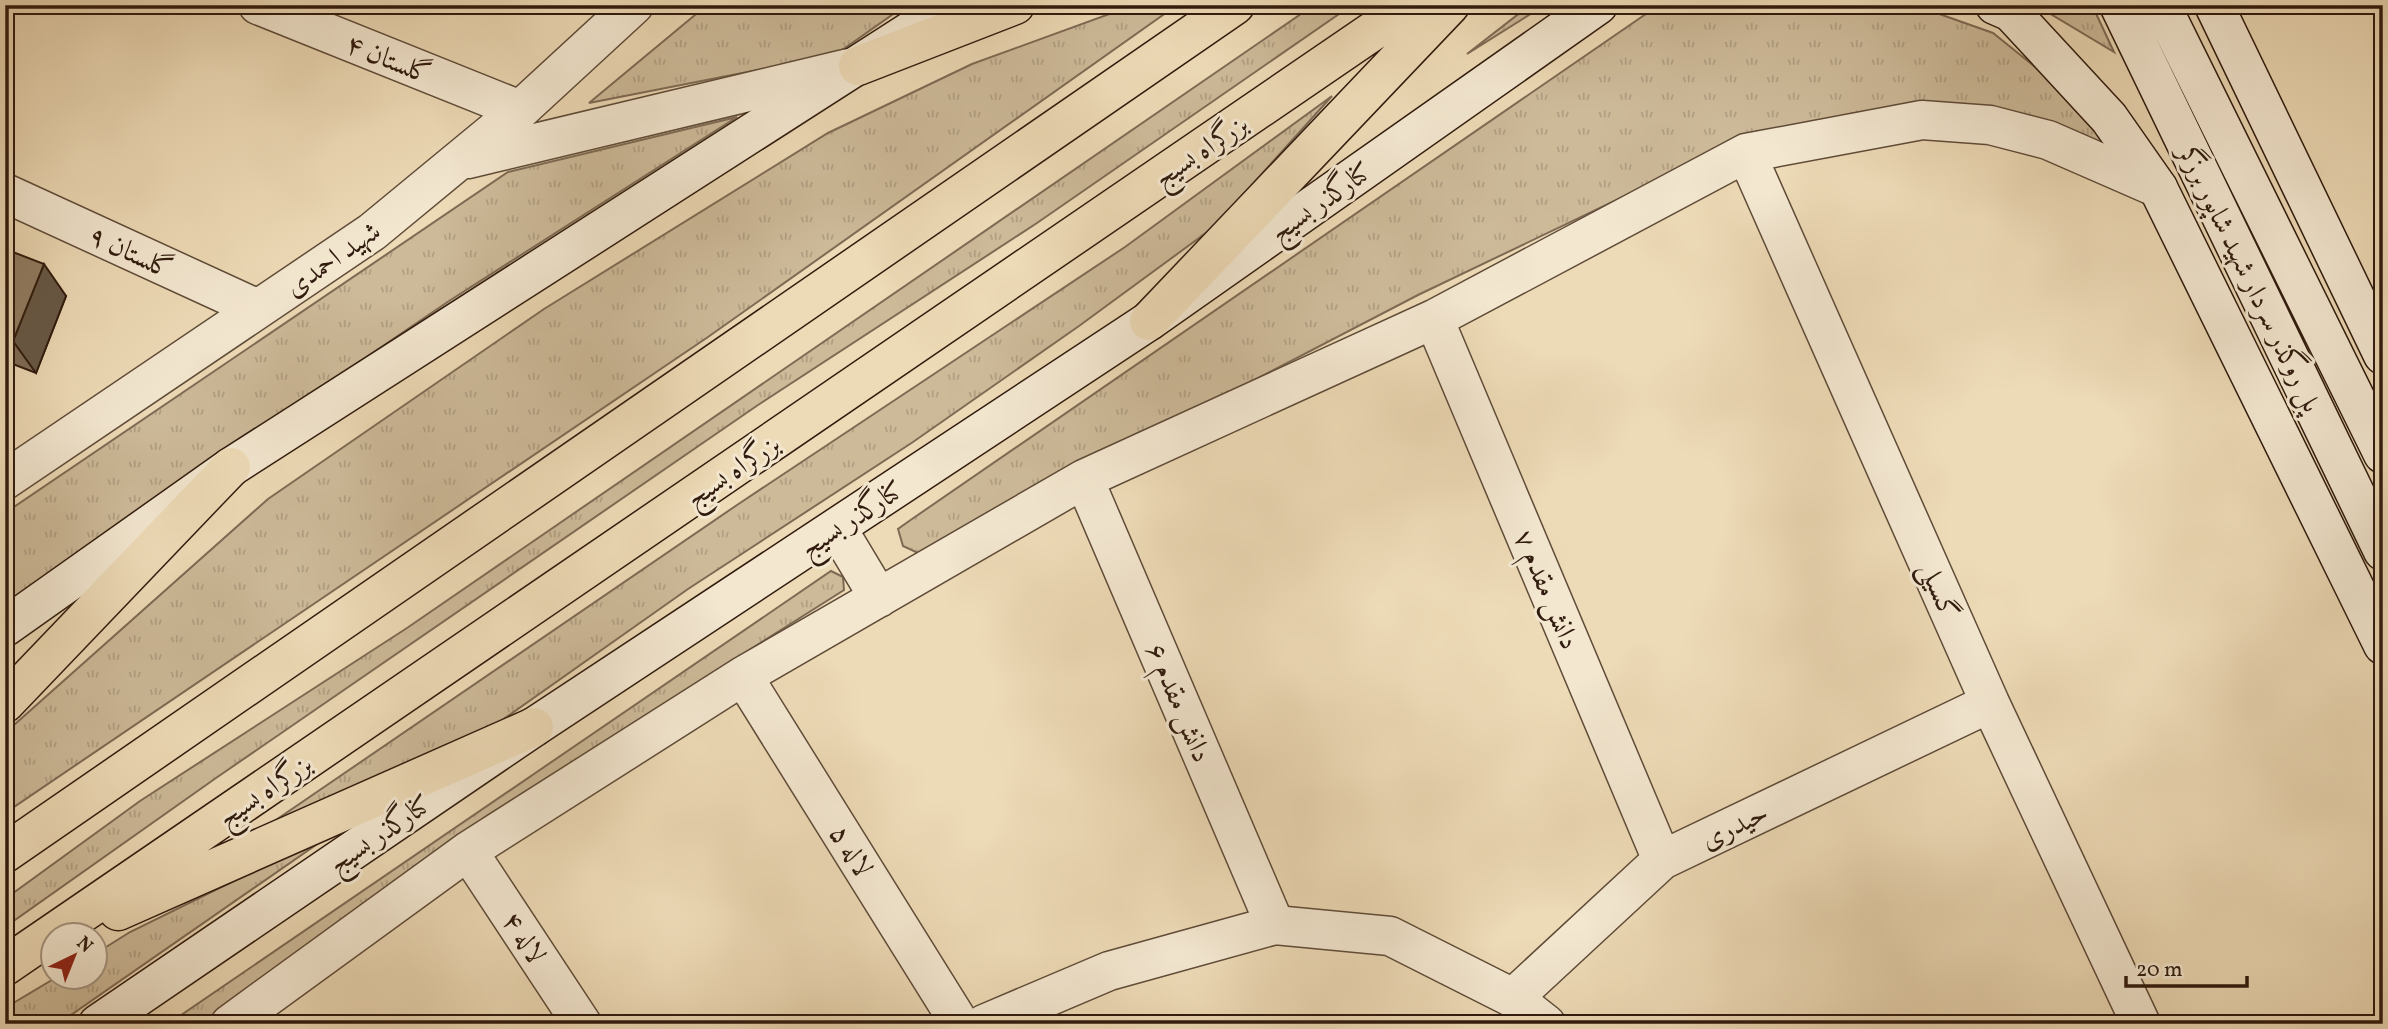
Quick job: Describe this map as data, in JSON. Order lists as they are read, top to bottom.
{
  "streets": {
    "highway": ["بزرگراه بسیج"],
    "street": [
      "گلستان ۴",
      "کنارگذر بسیج",
      "گلستان ۹",
      "شهید احمدی",
      "پل روگذر سردار شهید شاپور برزگر",
      "دانش مقدم ۷",
      "گسیلی",
      "دانش مقدم ۶",
      "حیدری",
      "لاله ۵",
      "لاله ۴"
    ]
  },
  "crossings": [
    ["گلستان ۴", "شهید احمدی"],
    ["گلستان ۹", "شهید احمدی"],
    ["دانش مقدم ۷", "حیدری"],
    ["گسیلی", "حیدری"]
  ],
  "scale_bar": "20 m",
  "north": "top right"
}
